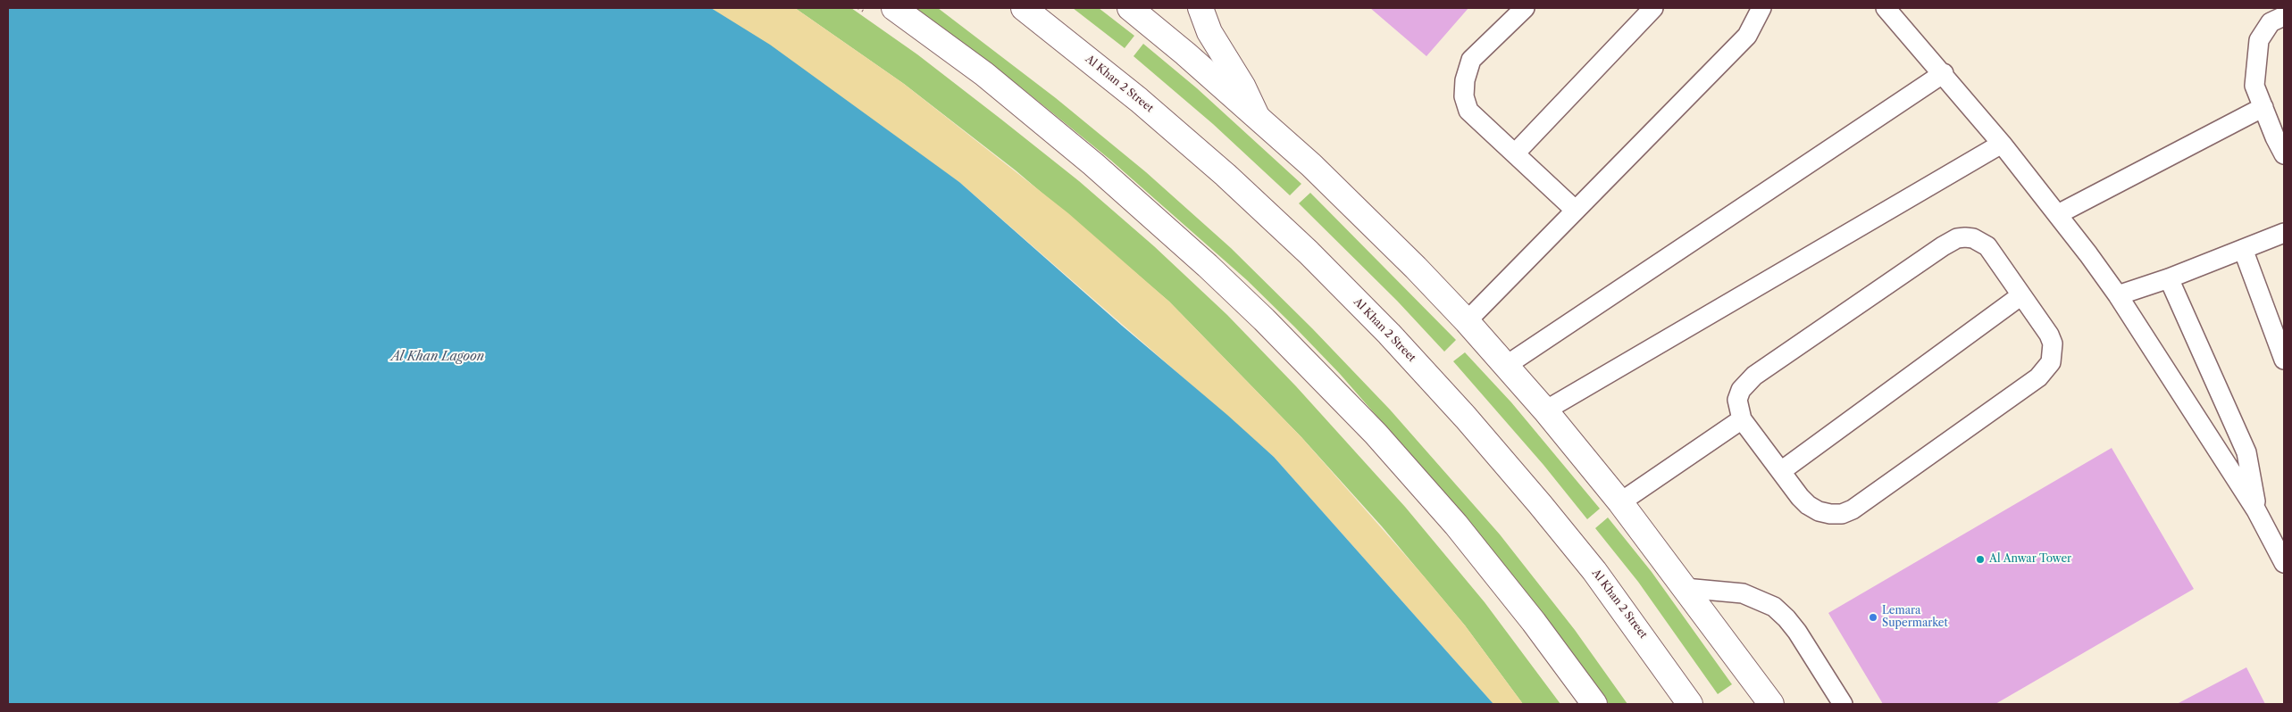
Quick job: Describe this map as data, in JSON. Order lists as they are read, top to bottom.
{
  "streets": {
    "main road": ["Al Khan 2 Street"]
  },
  "water": ["Al Khan Lagoon"],
  "places": ["Al Anwar Tower", "Lemara Supermarket"]
}
